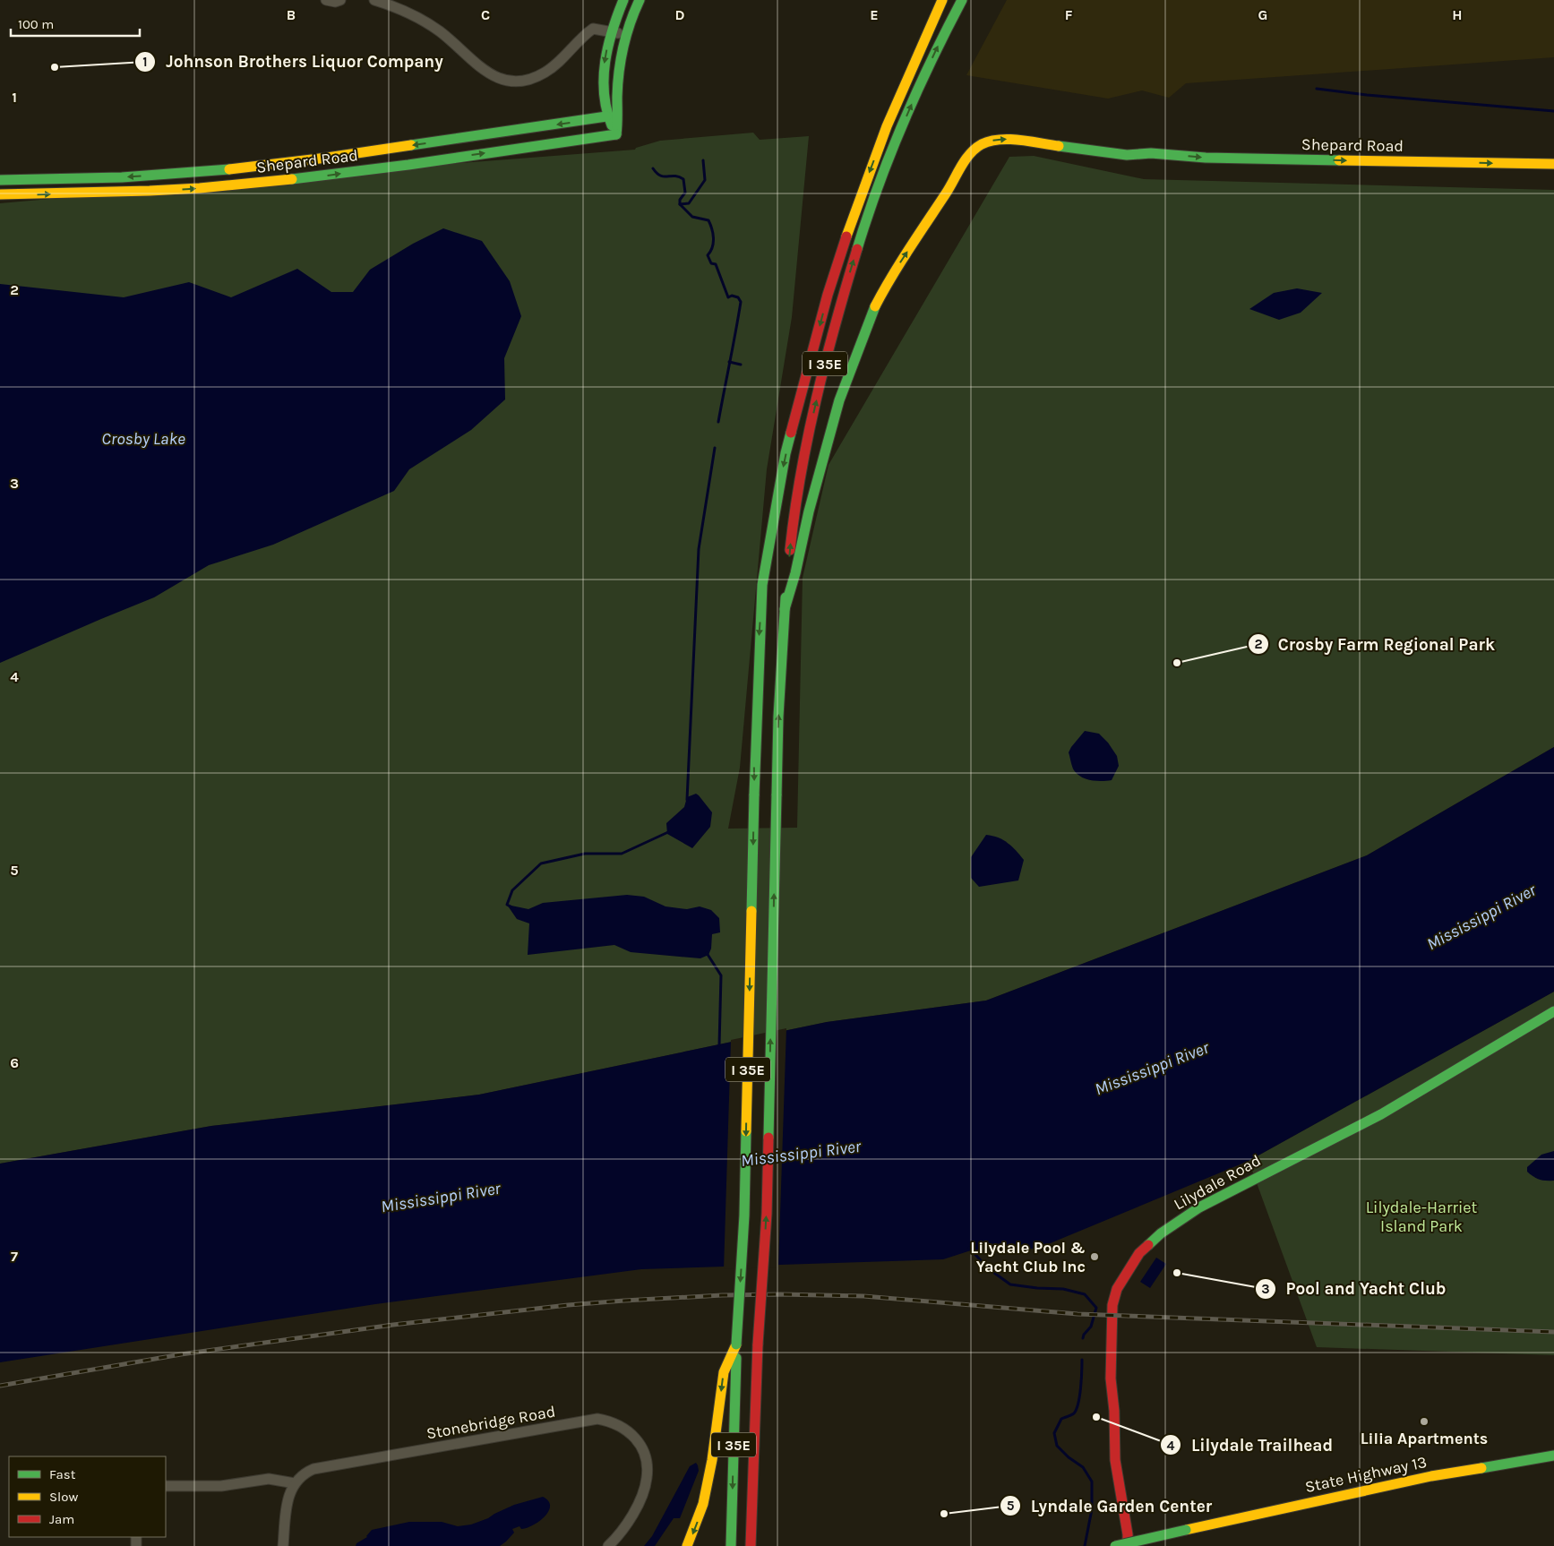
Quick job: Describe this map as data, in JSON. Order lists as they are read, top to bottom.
{
  "streets": {
    "main road": [
      "Shepard Road",
      "I 35E",
      "Lilydale Road",
      "State Highway 13"
    ],
    "street": ["Stonebridge Road"]
  },
  "crossings": [
    ["Shepard Road", "I 35E"]
  ],
  "water": ["Crosby Lake", "Mississippi River"],
  "parks": ["Lilydale-Harriet Island Park"],
  "places": [
    "Johnson Brothers Liquor Company",
    "Crosby Farm Regional Park",
    "Lilydale Pool & Yacht Club Inc",
    "Pool and Yacht Club",
    "Lilydale Trailhead",
    "Lilia Apartments",
    "Lyndale Garden Center"
  ],
  "legend": ["Fast", "Slow", "Jam"],
  "scale_bar": "100 m",
  "grid": {
    "columns": [
      "B",
      "C",
      "D",
      "E",
      "F",
      "G",
      "H"
    ],
    "rows": [
      "1",
      "2",
      "3",
      "4",
      "5",
      "6",
      "7"
    ]
  }
}
